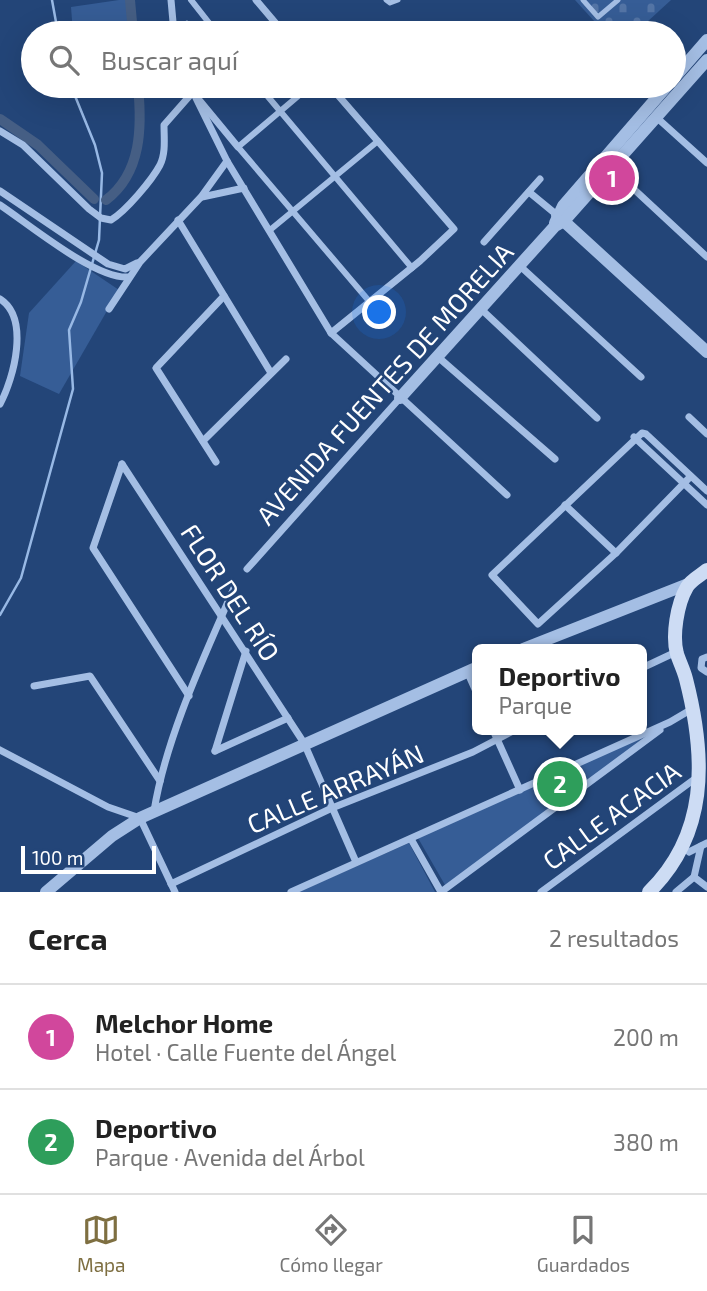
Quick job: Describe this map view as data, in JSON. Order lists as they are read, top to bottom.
{
  "streets": {
    "street": [
      "AVENIDA FUENTES DE MORELIA",
      "FLOR DEL RÍO",
      "CALLE ARRAYÁN",
      "CALLE ACACIA"
    ]
  },
  "crossings": [
    ["FLOR DEL RÍO", "CALLE ARRAYÁN"]
  ],
  "scale_bar": "100 m",
  "page": {
    "search": "Buscar aquí",
    "pins": ["1", "2"],
    "popup": ["Deportivo", "Parque"],
    "scale": "100 m",
    "heading": ["Cerca", "2 resultados"],
    "list": [
      {
        "mark": "1",
        "name": "Melchor Home",
        "note": "Hotel · Calle Fuente del Ángel",
        "value": "200 m"
      },
      {
        "mark": "2",
        "name": "Deportivo",
        "note": "Parque · Avenida del Árbol",
        "value": "380 m"
      }
    ],
    "nav": ["Mapa", "Cómo llegar", "Guardados"]
  }
}
